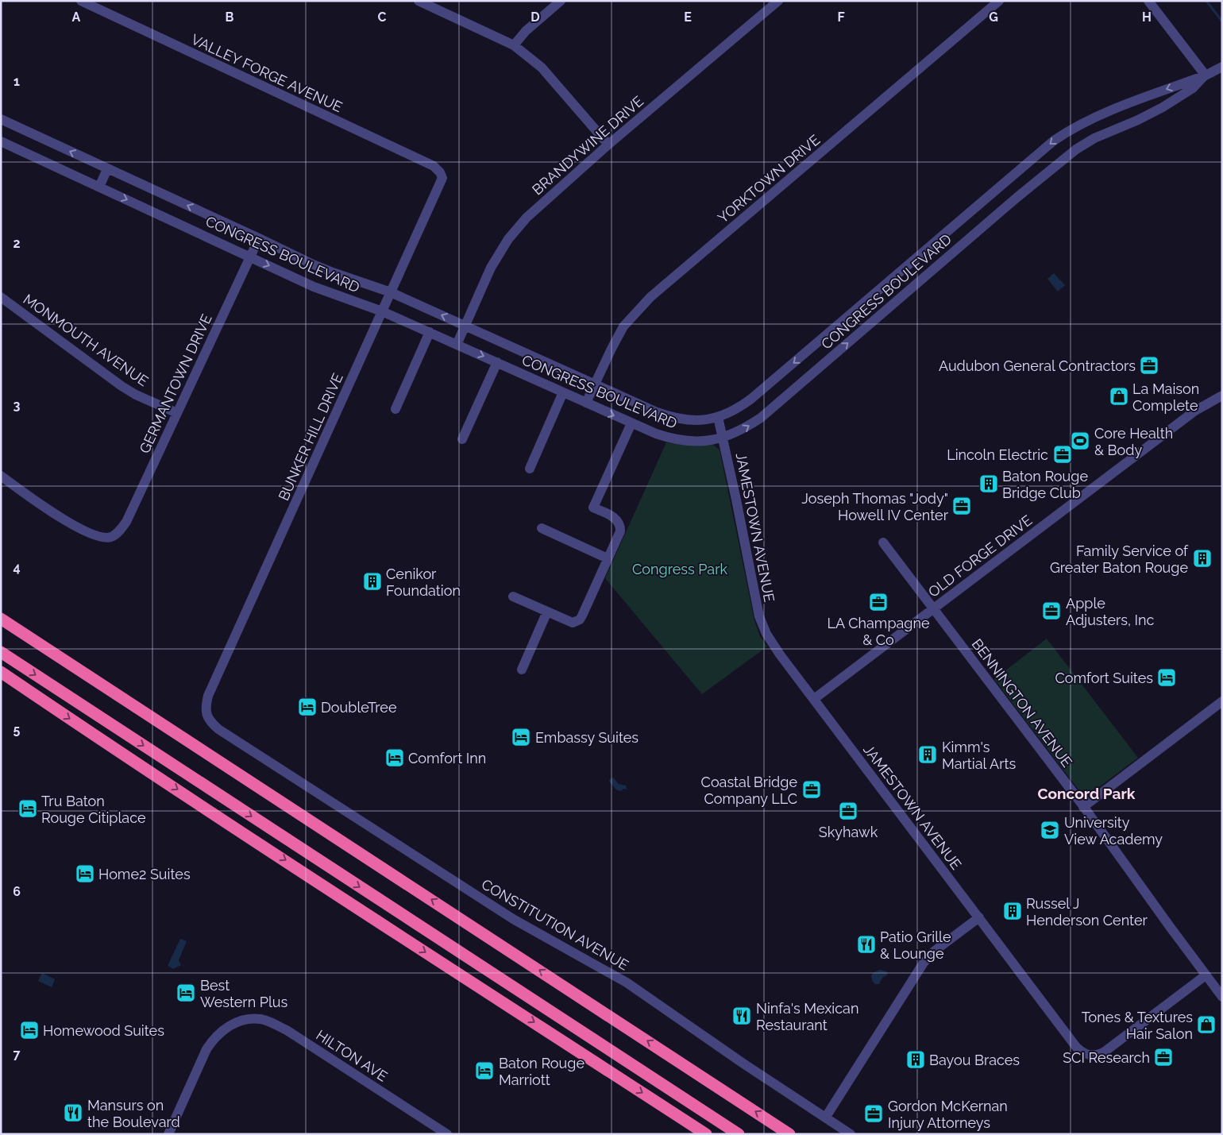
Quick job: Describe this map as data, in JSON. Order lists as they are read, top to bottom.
{
  "streets": {
    "street": [
      "VALLEY FORGE AVENUE",
      "BRANDYWINE DRIVE",
      "YORKTOWN DRIVE",
      "CONGRESS BOULEVARD",
      "MONMOUTH AVENUE",
      "GERMANTOWN DRIVE",
      "BUNKER HILL DRIVE",
      "JAMESTOWN AVENUE",
      "OLD FORGE DRIVE",
      "BENNINGTON AVENUE",
      "CONSTITUTION AVENUE",
      "HILTON AVE"
    ]
  },
  "crossings": [
    ["VALLEY FORGE AVENUE", "BUNKER HILL DRIVE"],
    ["BRANDYWINE DRIVE", "CONGRESS BOULEVARD"],
    ["YORKTOWN DRIVE", "CONGRESS BOULEVARD"],
    ["CONGRESS BOULEVARD", "GERMANTOWN DRIVE"],
    ["CONGRESS BOULEVARD", "BUNKER HILL DRIVE"],
    ["CONGRESS BOULEVARD", "JAMESTOWN AVENUE"],
    ["MONMOUTH AVENUE", "GERMANTOWN DRIVE"],
    ["BUNKER HILL DRIVE", "CONSTITUTION AVENUE"],
    ["JAMESTOWN AVENUE", "OLD FORGE DRIVE"],
    ["JAMESTOWN AVENUE", "BENNINGTON AVENUE"],
    ["OLD FORGE DRIVE", "BENNINGTON AVENUE"]
  ],
  "districts": ["Concord Park"],
  "parks": ["Congress Park"],
  "places": {
    "office": [
      "Audubon General Contractors",
      "Lincoln Electric",
      "Joseph Thomas \"Jody\" Howell IV Center",
      "LA Champagne & Co",
      "Apple Adjusters, Inc",
      "Coastal Bridge Company LLC",
      "Skyhawk",
      "SCI Research",
      "Gordon McKernan Injury Attorneys"
    ],
    "shop": ["La Maison Complete", "Tones & Textures Hair Salon"],
    "sports": ["Core Health & Body"],
    "building": [
      "Baton Rouge Bridge Club",
      "Family Service of Greater Baton Rouge",
      "Cenikor Foundation",
      "Kimm's Martial Arts",
      "Russel J Henderson Center",
      "Bayou Braces"
    ],
    "hotel": [
      "Comfort Suites",
      "DoubleTree",
      "Embassy Suites",
      "Comfort Inn",
      "Tru Baton Rouge Citiplace",
      "Home2 Suites",
      "Best Western Plus",
      "Homewood Suites",
      "Baton Rouge Marriott"
    ],
    "school or university": ["University View Academy"],
    "restaurant": ["Patio Grille & Lounge", "Ninfa's Mexican Restaurant", "Mansurs on the Boulevard"]
  },
  "grid": {
    "columns": [
      "A",
      "B",
      "C",
      "D",
      "E",
      "F",
      "G",
      "H"
    ],
    "rows": [
      "1",
      "2",
      "3",
      "4",
      "5",
      "6",
      "7"
    ]
  }
}
